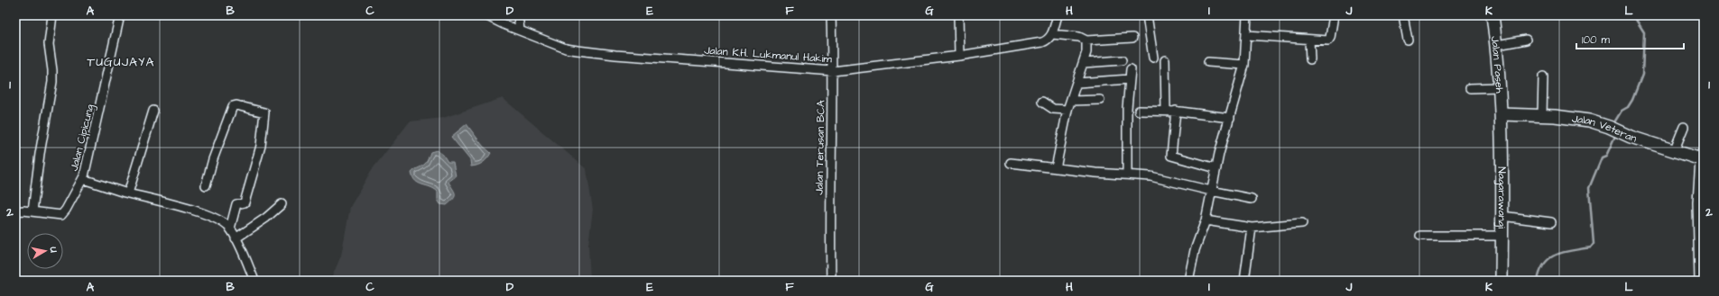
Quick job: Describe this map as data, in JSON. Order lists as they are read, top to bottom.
{
  "streets": {
    "main road": ["Jalan Paseh", "Jalan Veteran", "Nagarawangi"],
    "street": ["Jalan K.H. Lukmanul Hakim", "Jalan Cipicung", "Jalan Terusan BCA"]
  },
  "crossings": [
    ["Jalan K.H. Lukmanul Hakim", "Jalan Terusan BCA"],
    ["Jalan Paseh", "Jalan Veteran"],
    ["Jalan Paseh", "Nagarawangi"],
    ["Jalan Veteran", "Nagarawangi"]
  ],
  "districts": ["TUGUJAYA"],
  "scale_bar": "100 m",
  "north": "right",
  "grid": {
    "columns": [
      "A",
      "B",
      "C",
      "D",
      "E",
      "F",
      "G",
      "H",
      "I",
      "J",
      "K",
      "L"
    ],
    "rows": ["1", "2"]
  }
}
